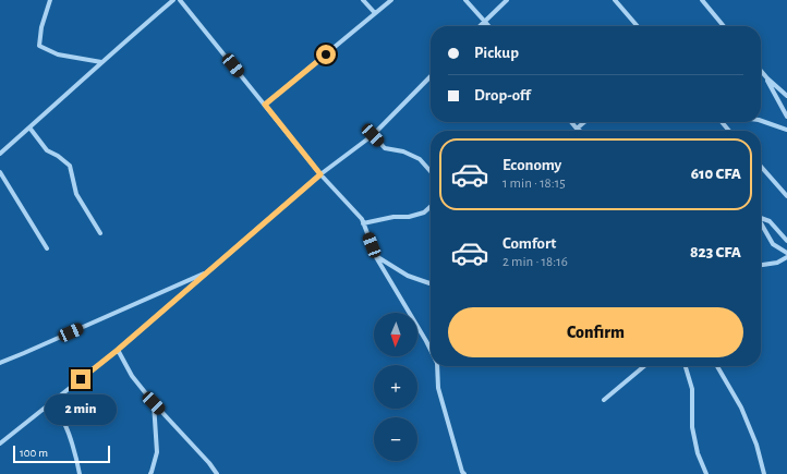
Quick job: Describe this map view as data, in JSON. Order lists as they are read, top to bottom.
{
  "scale_bar": "100 m",
  "north": "bottom",
  "page": {
    "banner": ["Pickup", "Drop-off"],
    "list": [
      {
        "name": "Economy",
        "note": "1 min · 18:15",
        "value": "610 CFA"
      },
      {
        "name": "Comfort",
        "note": "2 min · 18:16",
        "value": "823 CFA"
      }
    ],
    "buttons": "Confirm",
    "map_buttons": ["+", "−"],
    "bubble": "2 min",
    "scale": "100 m"
  }
}
